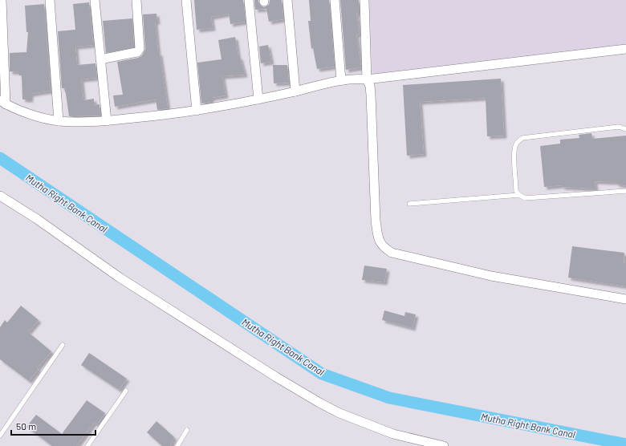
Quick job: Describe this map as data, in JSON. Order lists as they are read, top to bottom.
{
  "water": ["Mutha Right Bank Canal"],
  "scale_bar": "50 m"
}
